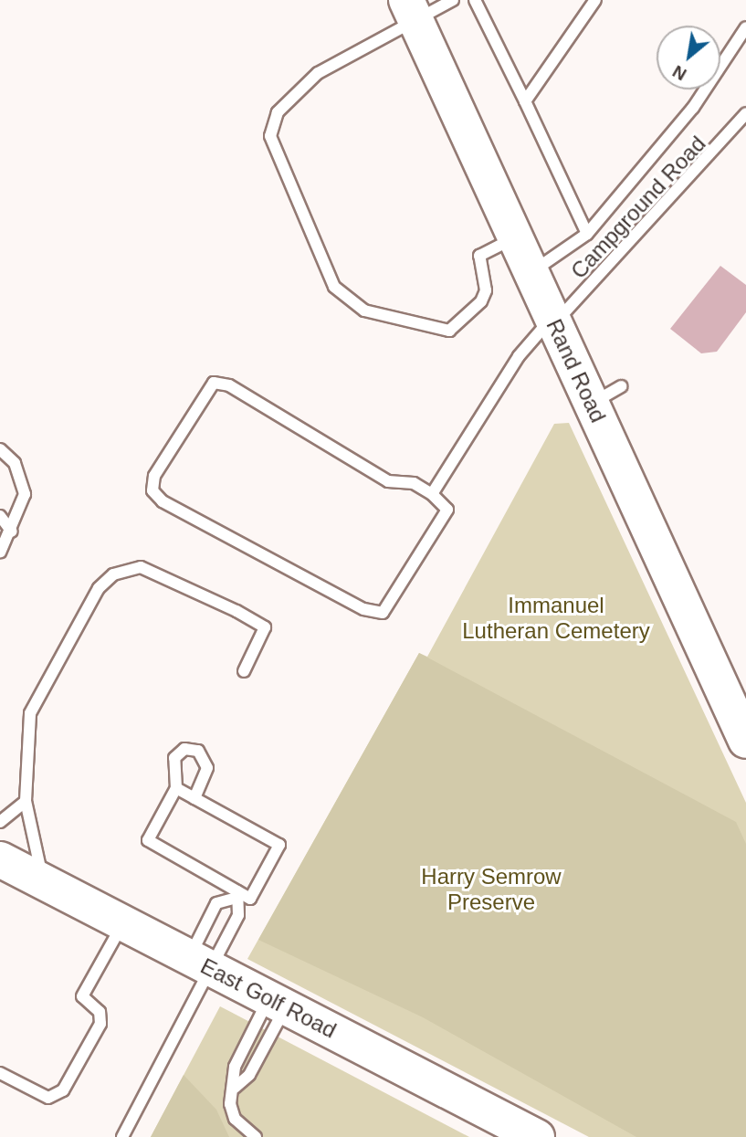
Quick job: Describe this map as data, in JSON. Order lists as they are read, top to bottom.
{
  "streets": {
    "main road": ["Rand Road", "East Golf Road"],
    "lane": ["Campground Road"]
  },
  "crossings": [
    ["Campground Road", "Rand Road"]
  ],
  "parks": ["Immanuel Lutheran Cemetery", "Harry Semrow Preserve"],
  "north": "bottom left"
}
